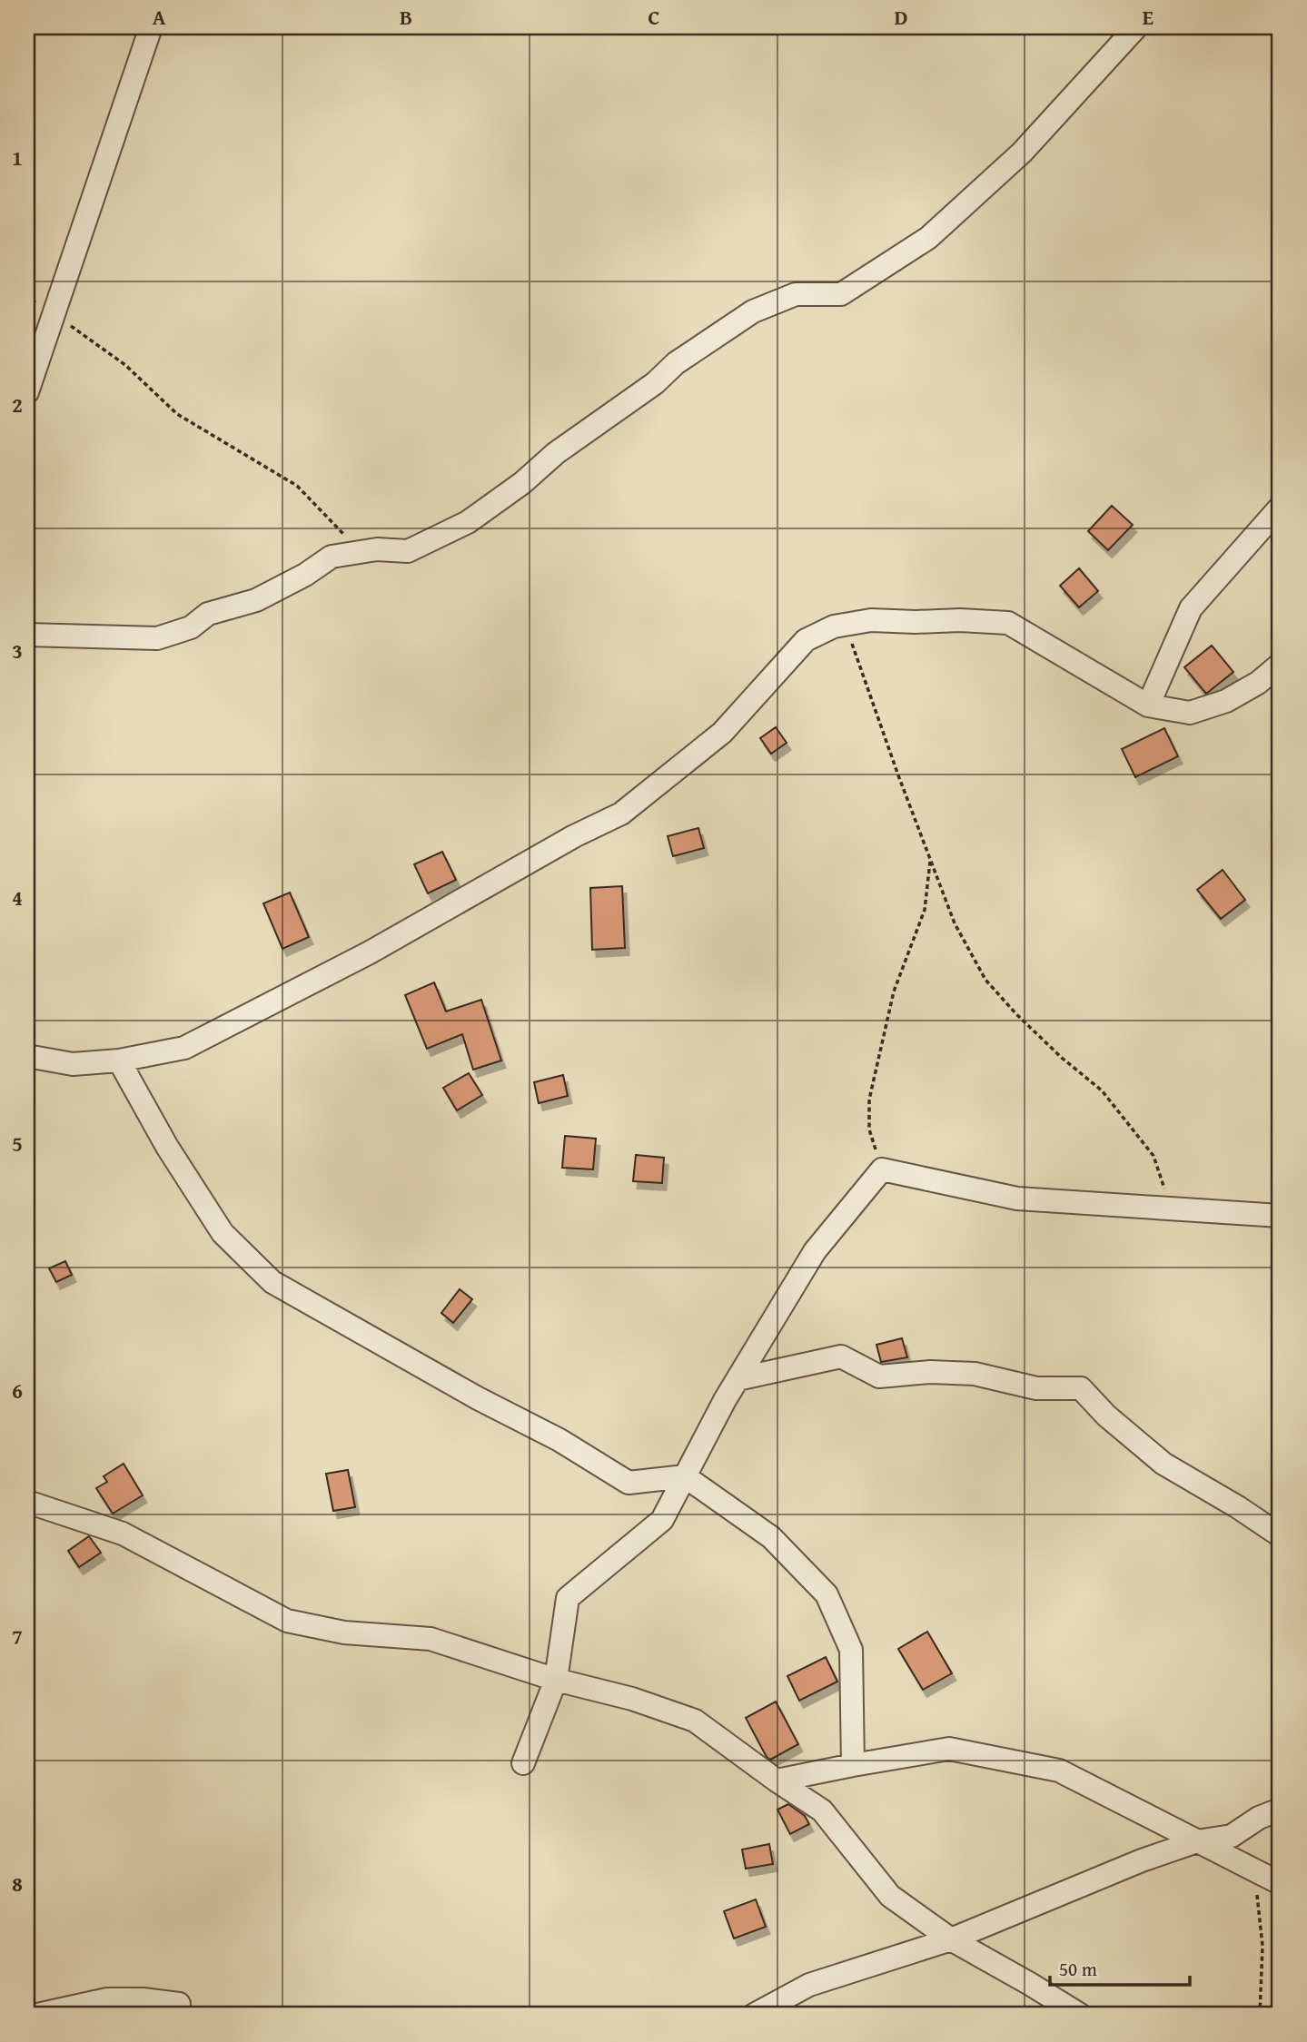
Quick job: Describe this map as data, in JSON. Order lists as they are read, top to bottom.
{
  "scale_bar": "50 m",
  "grid": {
    "columns": [
      "A",
      "B",
      "C",
      "D",
      "E"
    ],
    "rows": [
      "1",
      "2",
      "3",
      "4",
      "5",
      "6",
      "7",
      "8"
    ]
  }
}
